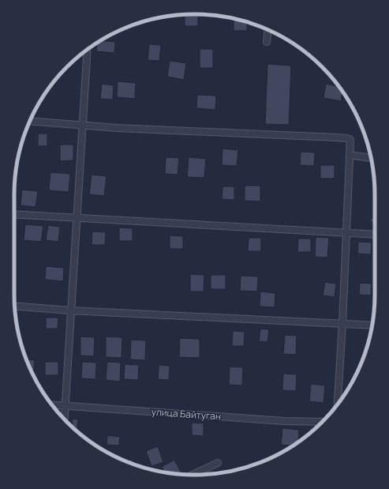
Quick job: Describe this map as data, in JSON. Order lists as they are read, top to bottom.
{
  "streets": {
    "street": ["улица Байтуган"]
  }
}
